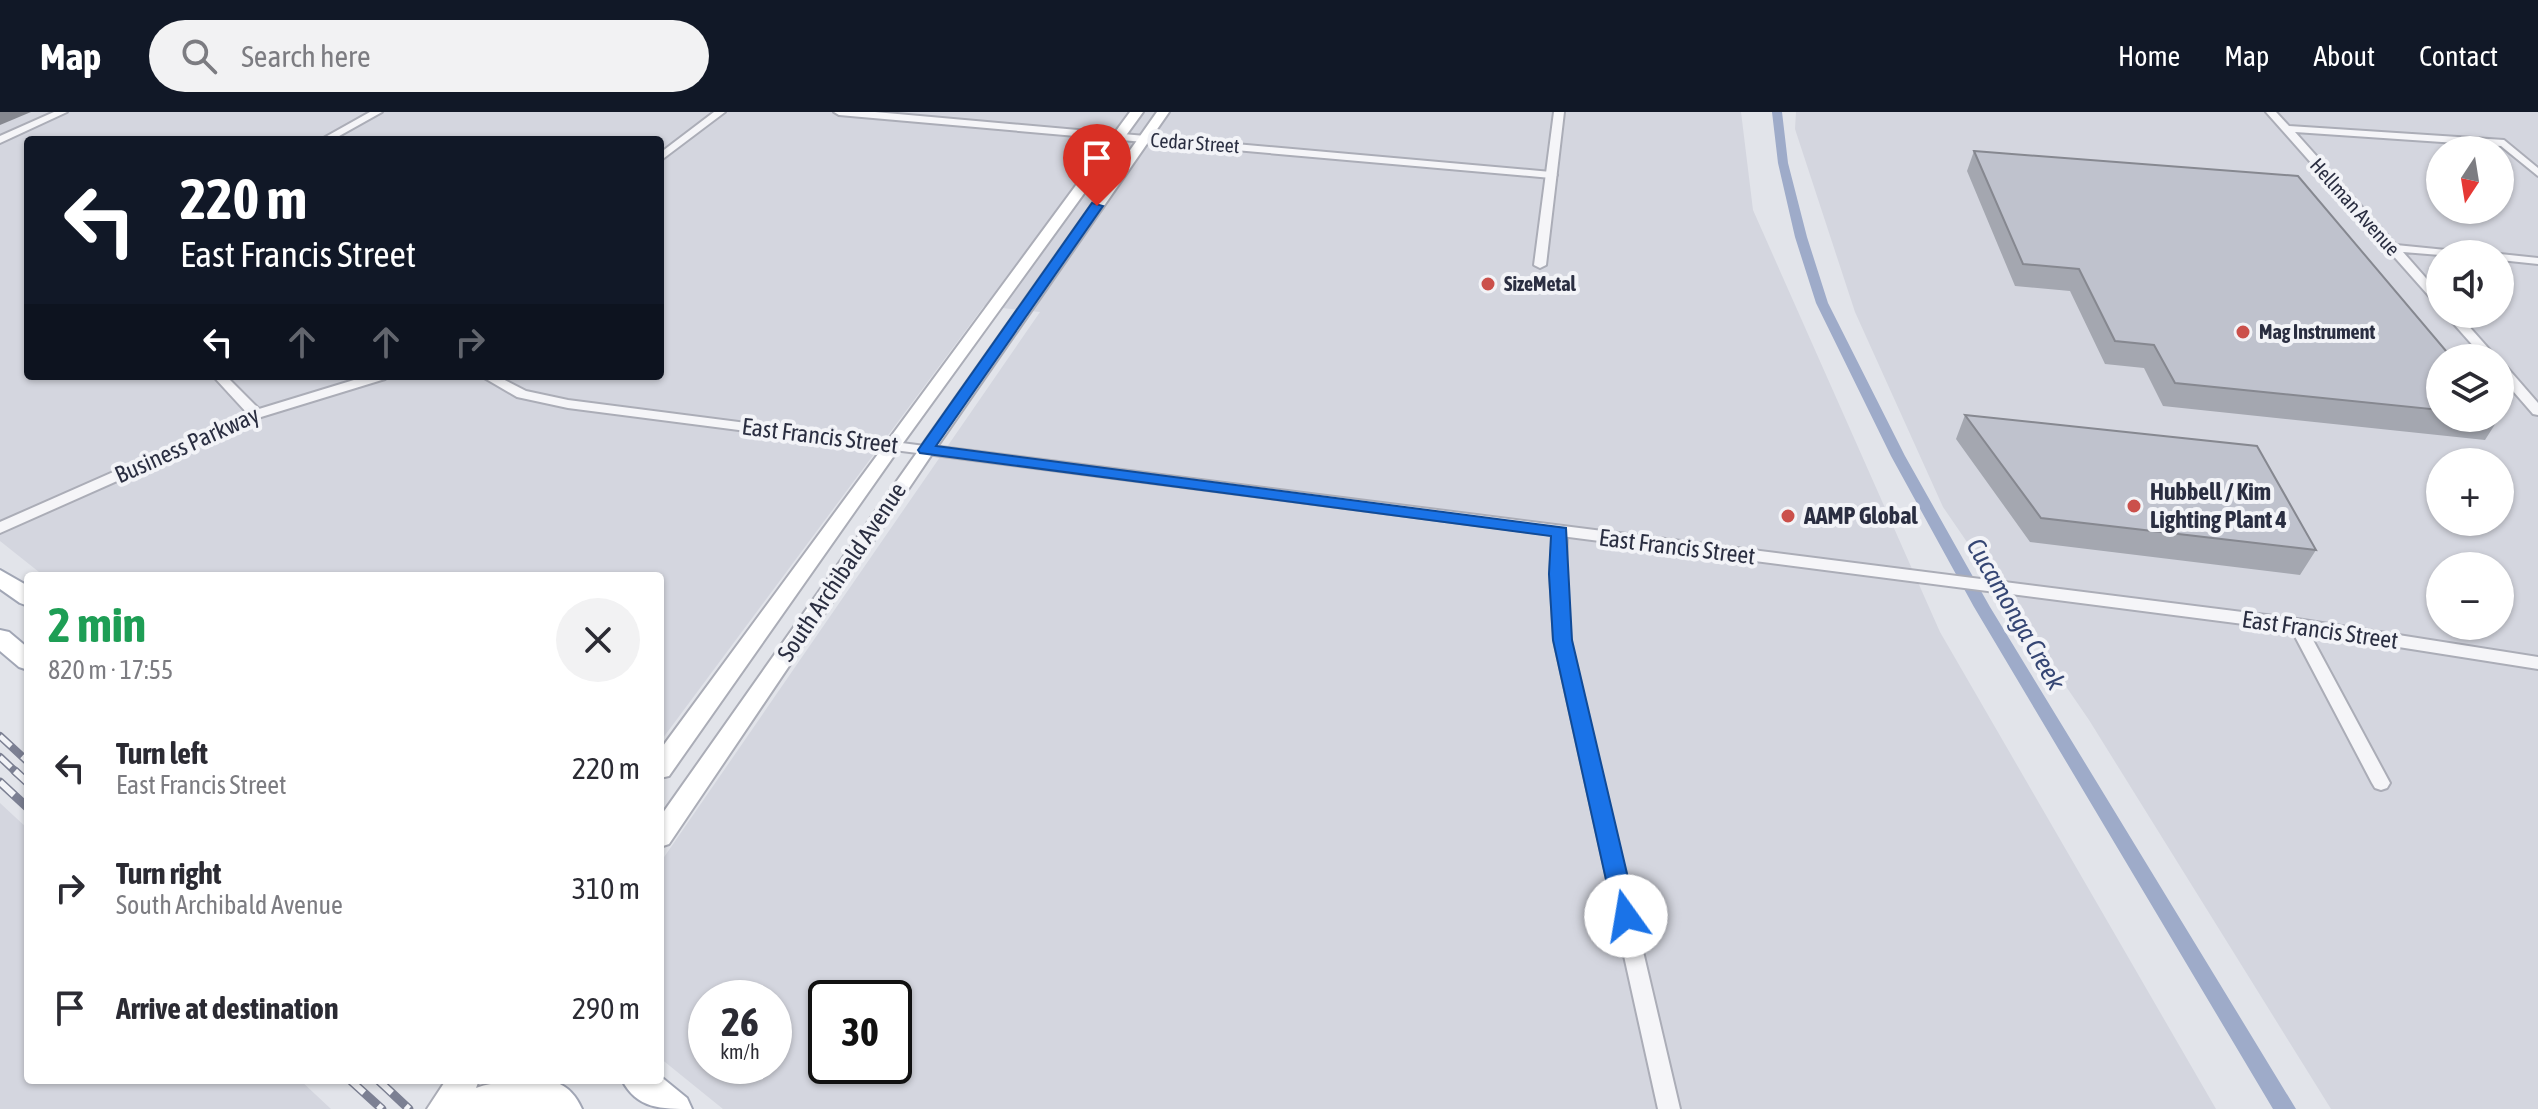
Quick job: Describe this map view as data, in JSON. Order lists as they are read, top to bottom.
{
  "streets": {
    "main road": ["South Archibald Avenue"],
    "street": [
      "Cedar Street",
      "Hellman Avenue",
      "East Francis Street",
      "Business Parkway"
    ]
  },
  "crossings": [
    ["Cedar Street", "South Archibald Avenue"],
    ["East Francis Street", "South Archibald Avenue"]
  ],
  "water": ["Cucamonga Creek"],
  "places": [
    "SizeMetal",
    "Mag Instrument",
    "Hubbell / Kim Lighting Plant 4",
    "AAMP Global"
  ],
  "north": "bottom",
  "page": {
    "header": "Map",
    "search": "Search here",
    "nav": [
      "Home",
      "Map",
      "About",
      "Contact"
    ],
    "map_buttons": ["+", "−"],
    "turn": ["220 m", "East Francis Street"],
    "heading": ["2 min", "820 m · 17:55"],
    "list": [
      {
        "name": "Turn left",
        "note": "East Francis Street",
        "value": "220 m"
      },
      {
        "name": "Turn right",
        "note": "South Archibald Avenue",
        "value": "310 m"
      },
      {
        "name": "Arrive at destination",
        "value": "290 m"
      }
    ],
    "speed": "26 km/h",
    "limit": "30"
  }
}
